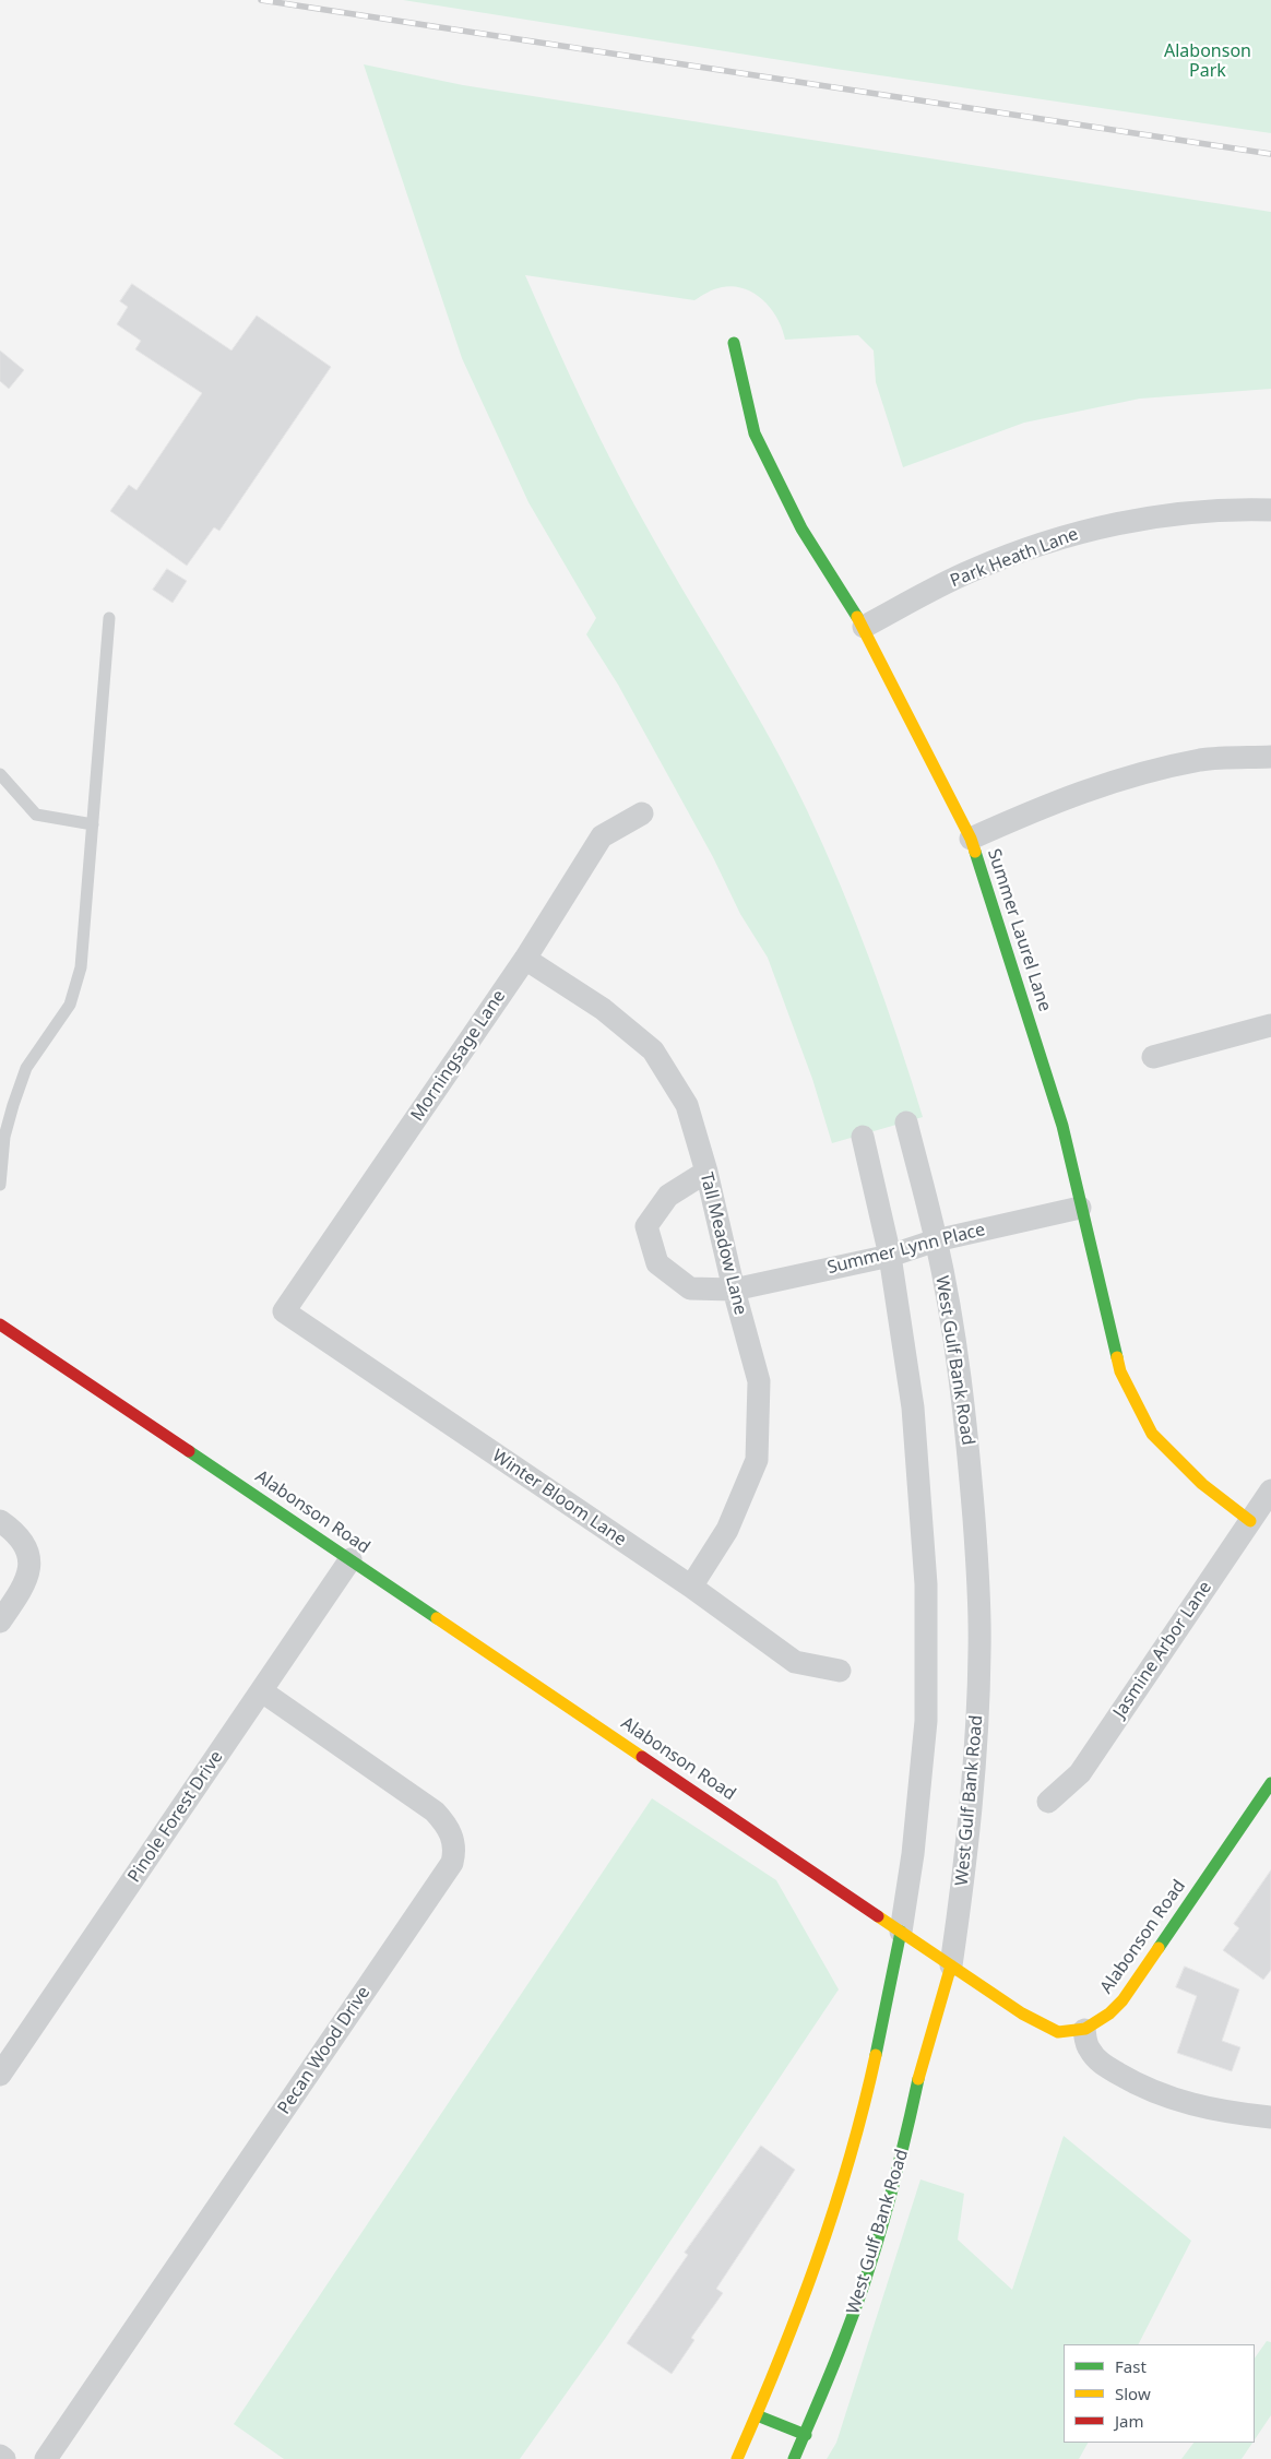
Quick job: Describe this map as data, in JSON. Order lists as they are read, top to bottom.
{
  "streets": {
    "street": [
      "Park Heath Lane",
      "Summer Laurel Lane",
      "Morningsage Lane",
      "Tall Meadow Lane",
      "Summer Lynn Place",
      "West Gulf Bank Road",
      "Winter Bloom Lane",
      "Alabonson Road",
      "Jasmine Arbor Lane",
      "Pinole Forest Drive",
      "Pecan Wood Drive"
    ]
  },
  "crossings": [
    ["Park Heath Lane", "Summer Laurel Lane"],
    ["Summer Laurel Lane", "Summer Lynn Place"],
    ["Summer Laurel Lane", "Jasmine Arbor Lane"],
    ["Morningsage Lane", "Tall Meadow Lane"],
    ["Morningsage Lane", "Winter Bloom Lane"],
    ["Tall Meadow Lane", "Summer Lynn Place"],
    ["Tall Meadow Lane", "Winter Bloom Lane"],
    ["Summer Lynn Place", "West Gulf Bank Road"],
    ["West Gulf Bank Road", "Alabonson Road"],
    ["Alabonson Road", "Pinole Forest Drive"],
    ["Pinole Forest Drive", "Pecan Wood Drive"]
  ],
  "parks": ["Alabonson Park"],
  "legend": ["Fast", "Slow", "Jam"]
}
